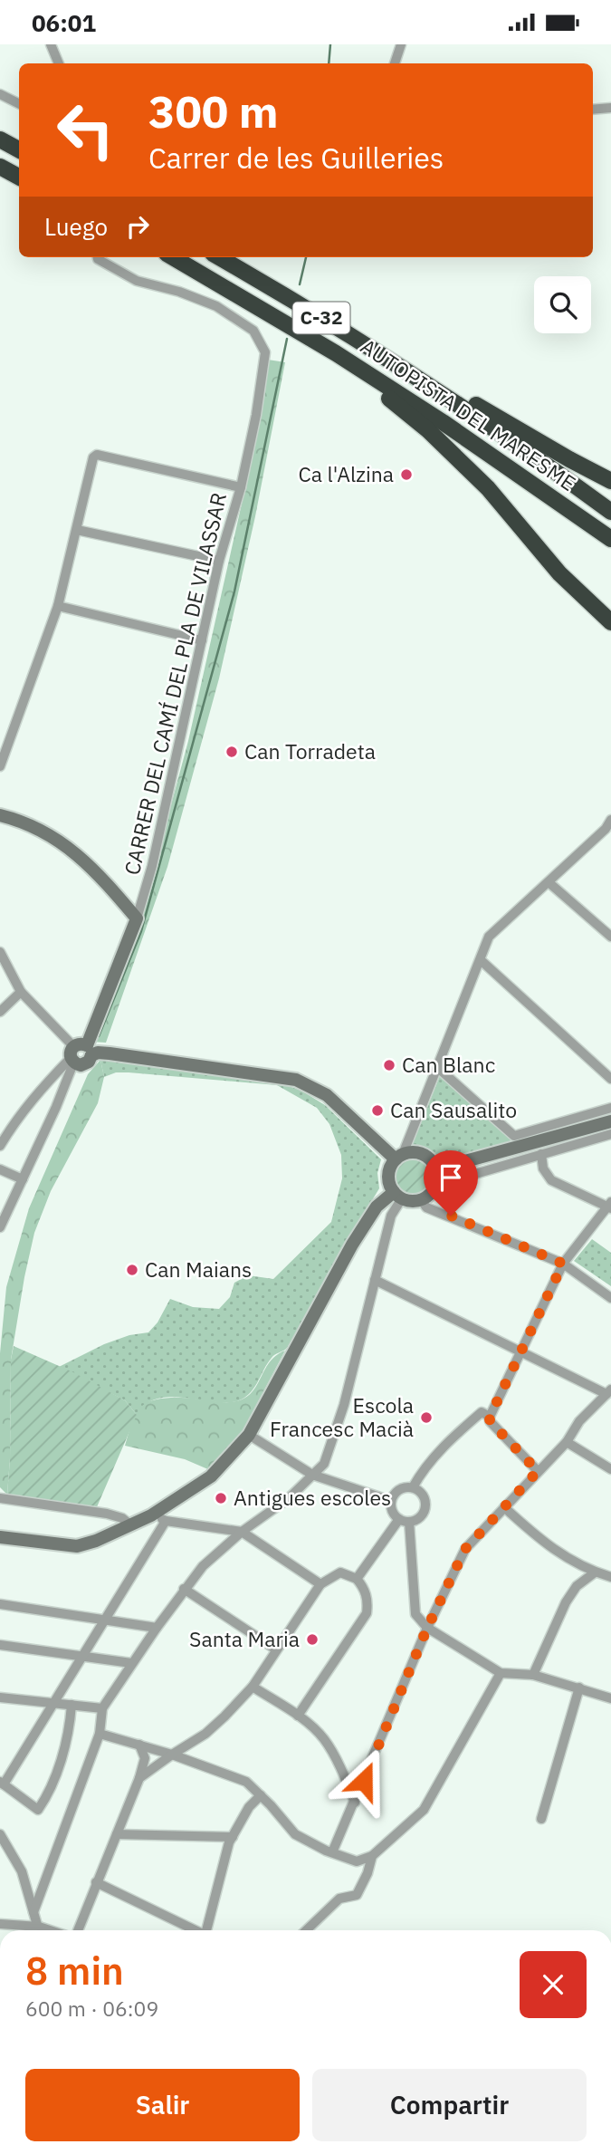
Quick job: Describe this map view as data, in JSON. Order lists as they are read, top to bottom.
{
  "streets": {
    "highway": ["C-32", "AUTOPISTA DEL MARESME"],
    "street": ["CARRER DEL CAMÍ DEL PLA DE VILASSAR"]
  },
  "crossings": [
    ["C-32", "AUTOPISTA DEL MARESME"]
  ],
  "places": [
    "Ca l'Alzina",
    "Can Torradeta",
    "Can Blanc",
    "Can Sausalito",
    "Can Maians",
    "Escola Francesc Macià",
    "Antigues escoles",
    "Santa Maria"
  ],
  "page": {
    "status": "06:01",
    "turn": ["300 m", "Carrer de les Guilleries"],
    "then": "Luego",
    "heading": ["8 min", "600 m · 06:09"],
    "buttons": ["Salir", "Compartir"]
  }
}
